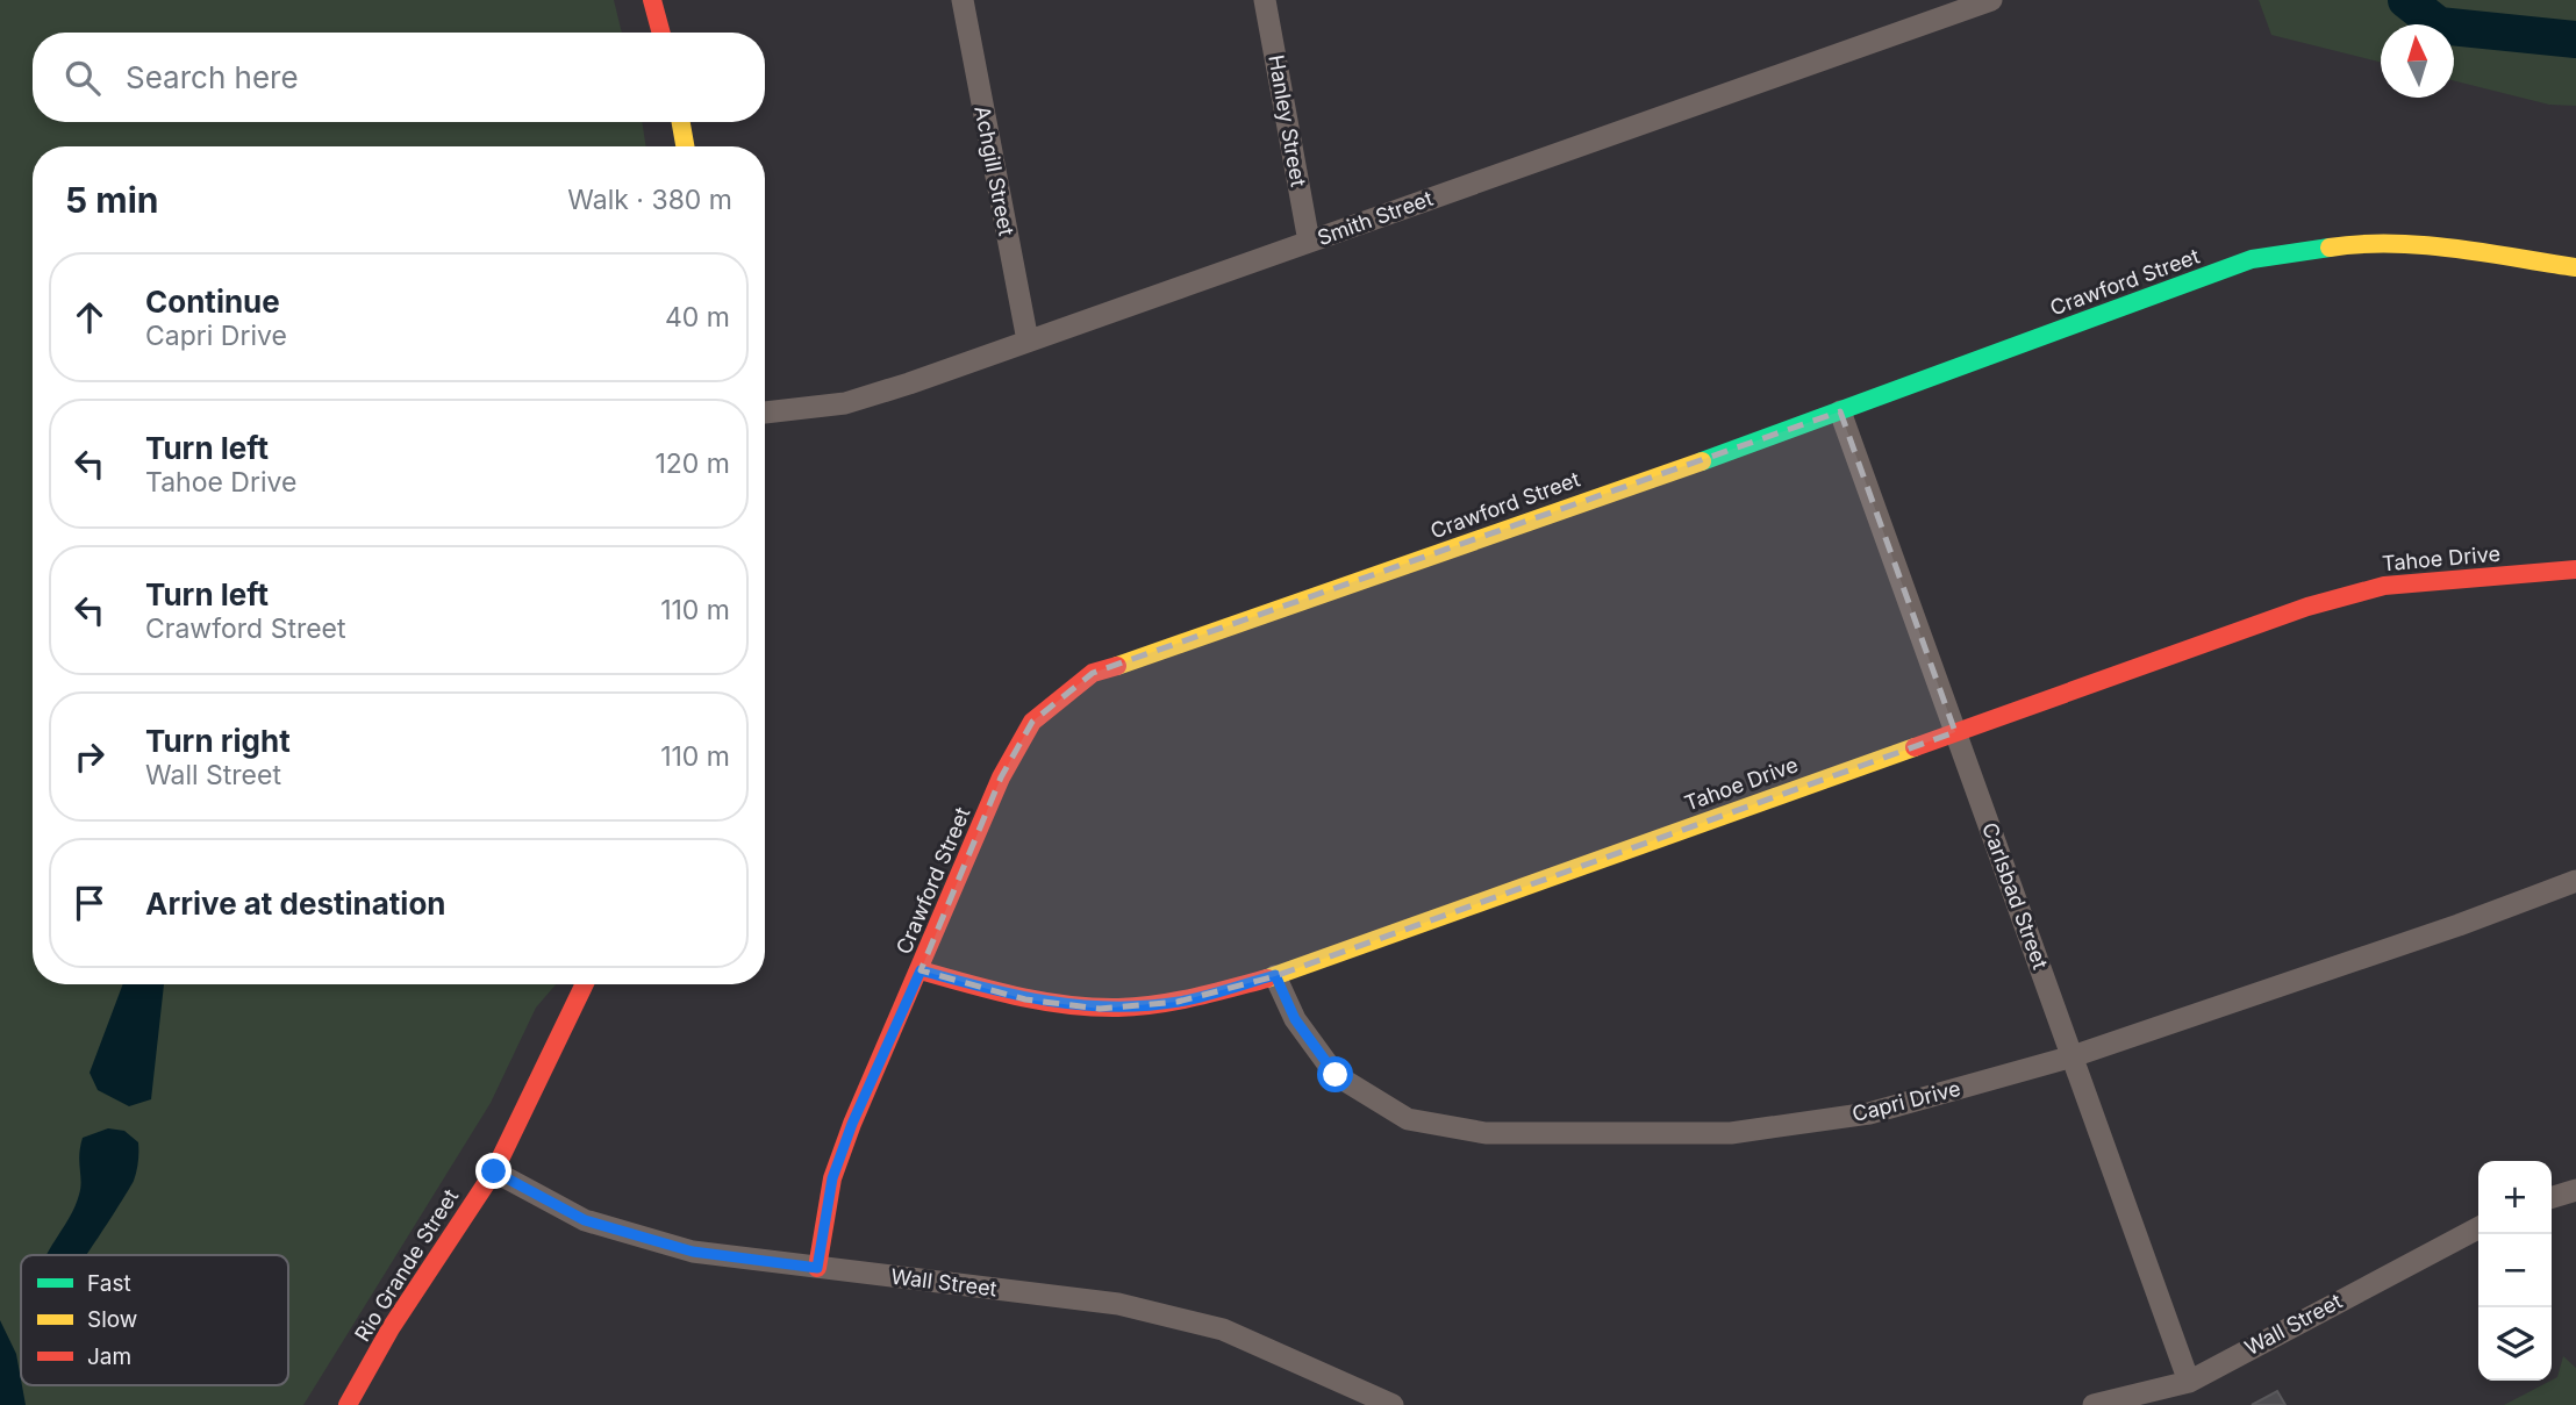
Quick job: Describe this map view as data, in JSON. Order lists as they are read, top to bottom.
{
  "streets": {
    "street": [
      "Hanley Street",
      "Achgill Street",
      "Smith Street",
      "Crawford Street",
      "Tahoe Drive",
      "Carlsbad Street",
      "Capri Drive",
      "Rio Grande Street",
      "Wall Street"
    ]
  },
  "crossings": [
    ["Hanley Street", "Smith Street"],
    ["Achgill Street", "Smith Street"],
    ["Crawford Street", "Tahoe Drive"],
    ["Crawford Street", "Carlsbad Street"],
    ["Crawford Street", "Wall Street"],
    ["Tahoe Drive", "Carlsbad Street"],
    ["Tahoe Drive", "Capri Drive"],
    ["Carlsbad Street", "Capri Drive"],
    ["Carlsbad Street", "Wall Street"],
    ["Rio Grande Street", "Wall Street"]
  ],
  "legend": ["Fast", "Slow", "Jam"],
  "north": "top",
  "page": {
    "search": "Search here",
    "heading": ["5 min", "Walk · 380 m"],
    "list": [
      ["Continue", "Capri Drive", "40 m"],
      ["Turn left", "Tahoe Drive", "120 m"],
      ["Turn left", "Crawford Street", "110 m"],
      ["Turn right", "Wall Street", "110 m"],
      "Arrive at destination"
    ],
    "map_buttons": ["+", "−"]
  }
}
